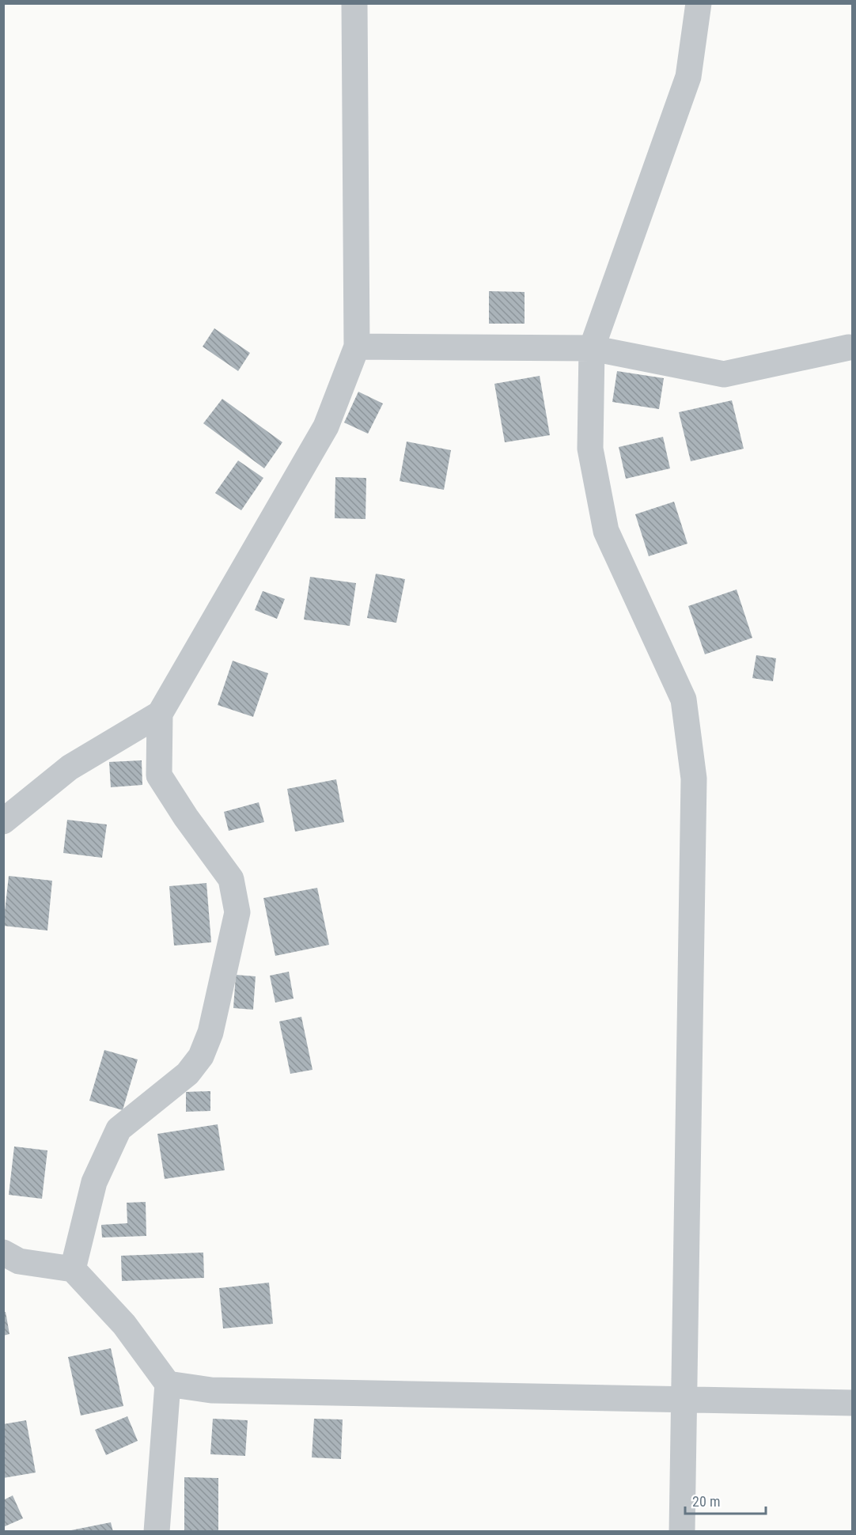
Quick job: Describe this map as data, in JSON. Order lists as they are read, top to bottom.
{
  "scale_bar": "20 m"
}
